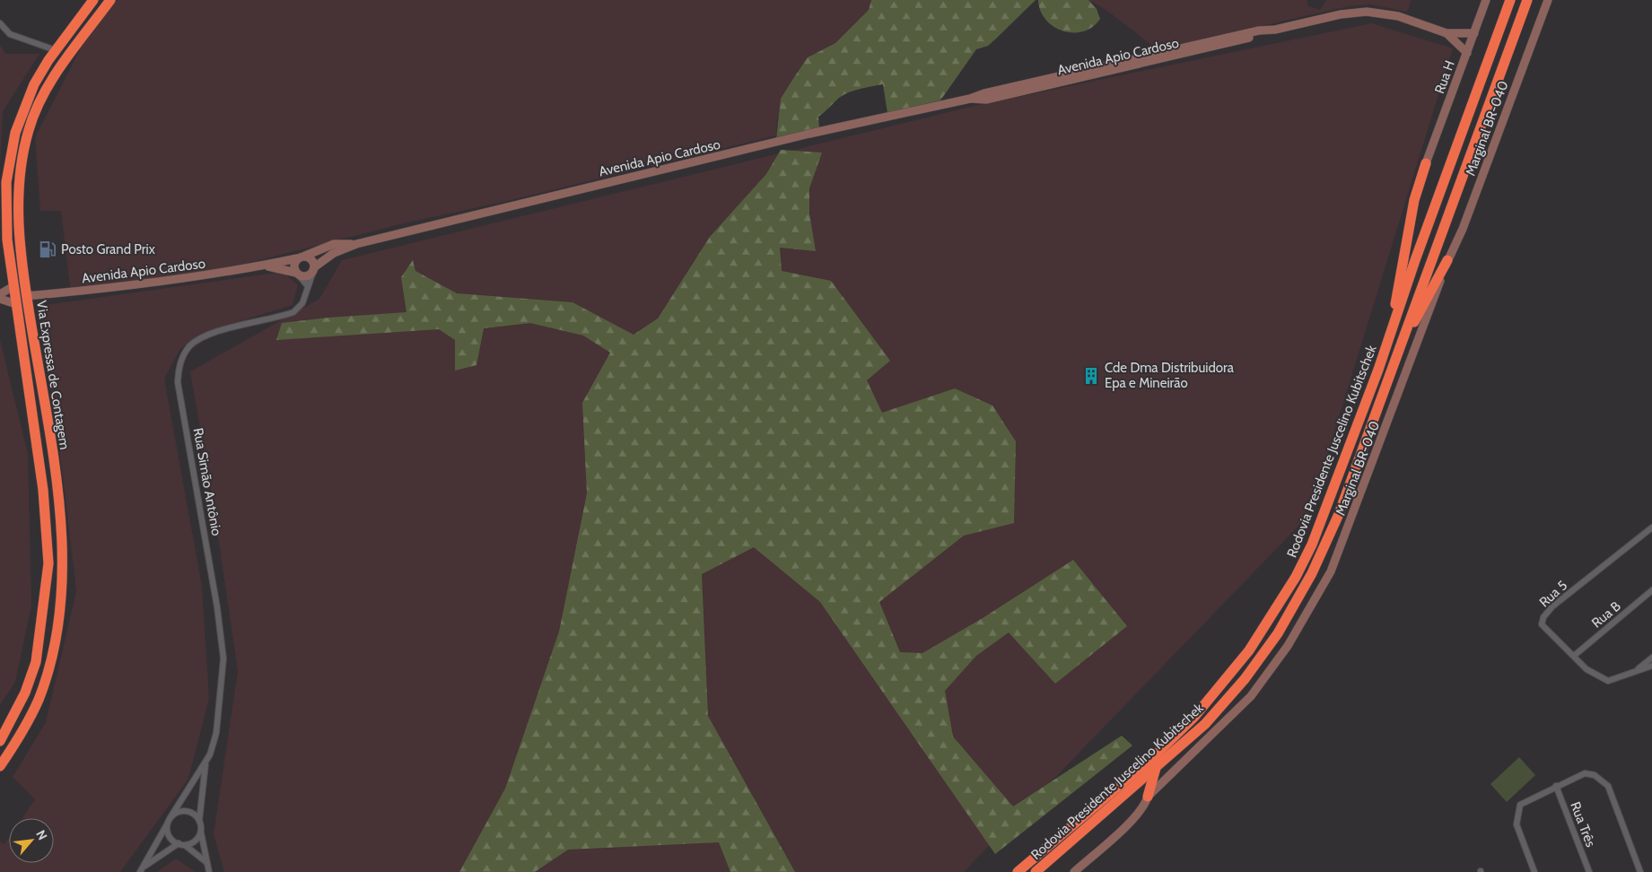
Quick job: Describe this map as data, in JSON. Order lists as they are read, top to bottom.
{
  "streets": {
    "highway": ["Via Expressa de Contagem", "Rodovia Presidente Juscelino Kubitschek"],
    "street": [
      "Avenida Apio Cardoso",
      "Rua H",
      "Marginal BR-040",
      "Rua Simão Antônio",
      "Rua 5",
      "Rua B",
      "Rua Três"
    ]
  },
  "crossings": [
    ["Avenida Apio Cardoso", "Rua H"],
    ["Avenida Apio Cardoso", "Via Expressa de Contagem"],
    ["Avenida Apio Cardoso", "Rua Simão Antônio"],
    ["Rua 5", "Rua B"]
  ],
  "places": {
    "fuel station": ["Posto Grand Prix"],
    "building": ["Cde Dma Distribuidora Epa e Mineirão"]
  },
  "north": "top right"
}
